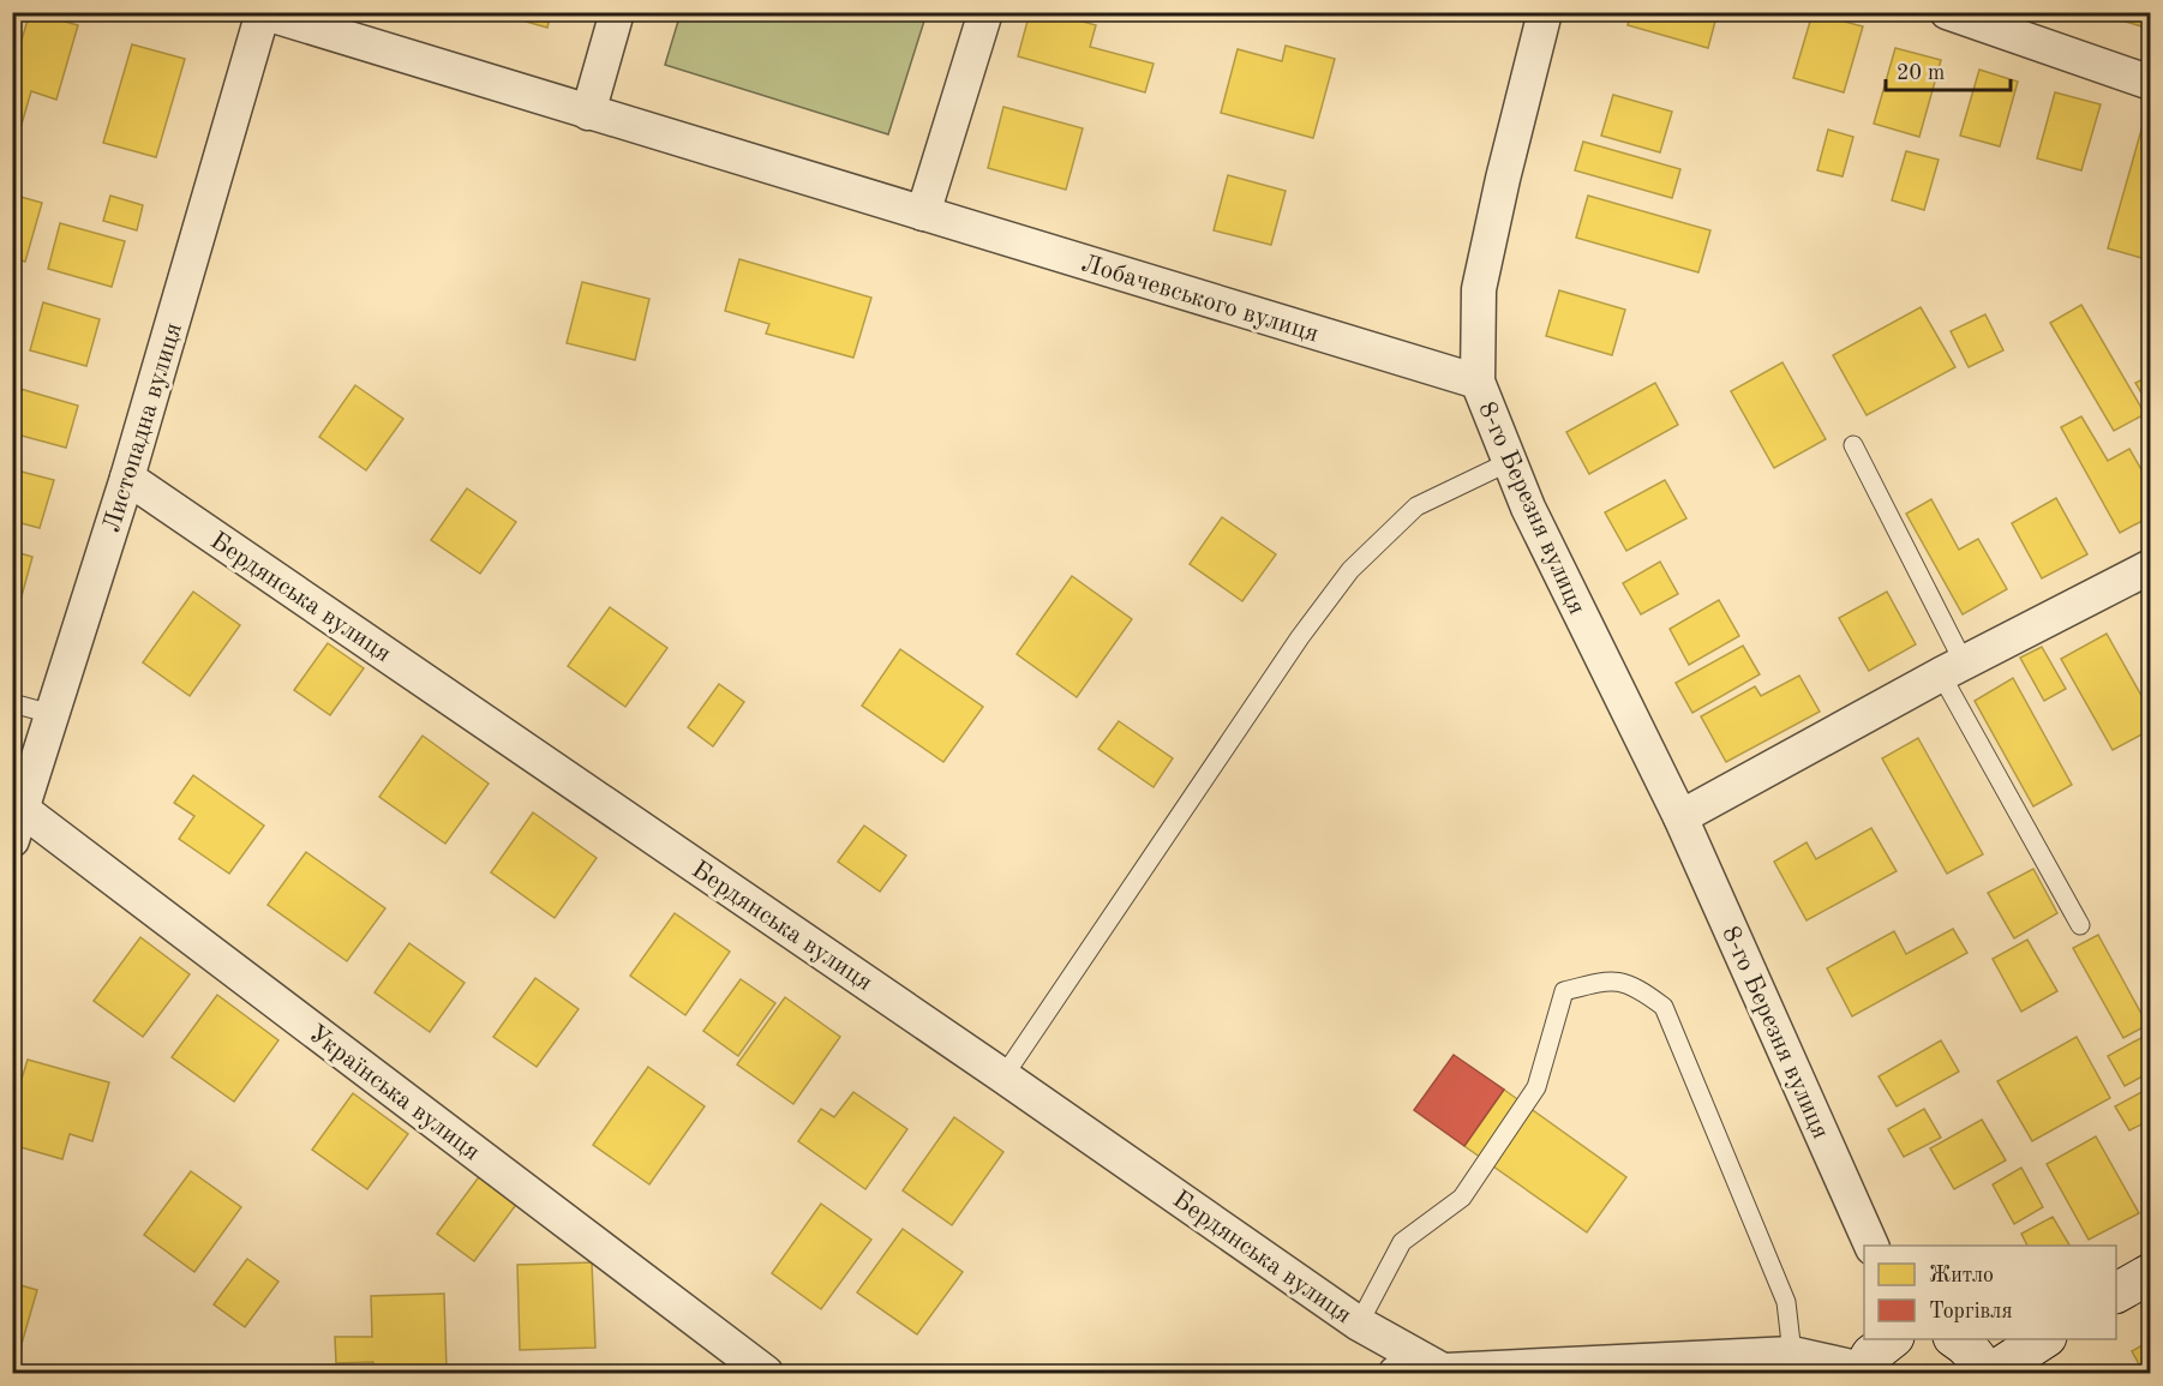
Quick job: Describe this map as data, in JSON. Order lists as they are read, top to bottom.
{
  "streets": {
    "street": [
      "Лобачевського вулиця",
      "Листопадна вулиця",
      "8-го Березня вулиця",
      "Бердянська вулиця",
      "Українська вулиця"
    ]
  },
  "crossings": [
    ["Лобачевського вулиця", "Листопадна вулиця"],
    ["Лобачевського вулиця", "8-го Березня вулиця"],
    ["Листопадна вулиця", "Бердянська вулиця"],
    ["Листопадна вулиця", "Українська вулиця"]
  ],
  "legend": ["Житло", "Торгівля"],
  "scale_bar": "20 m"
}
